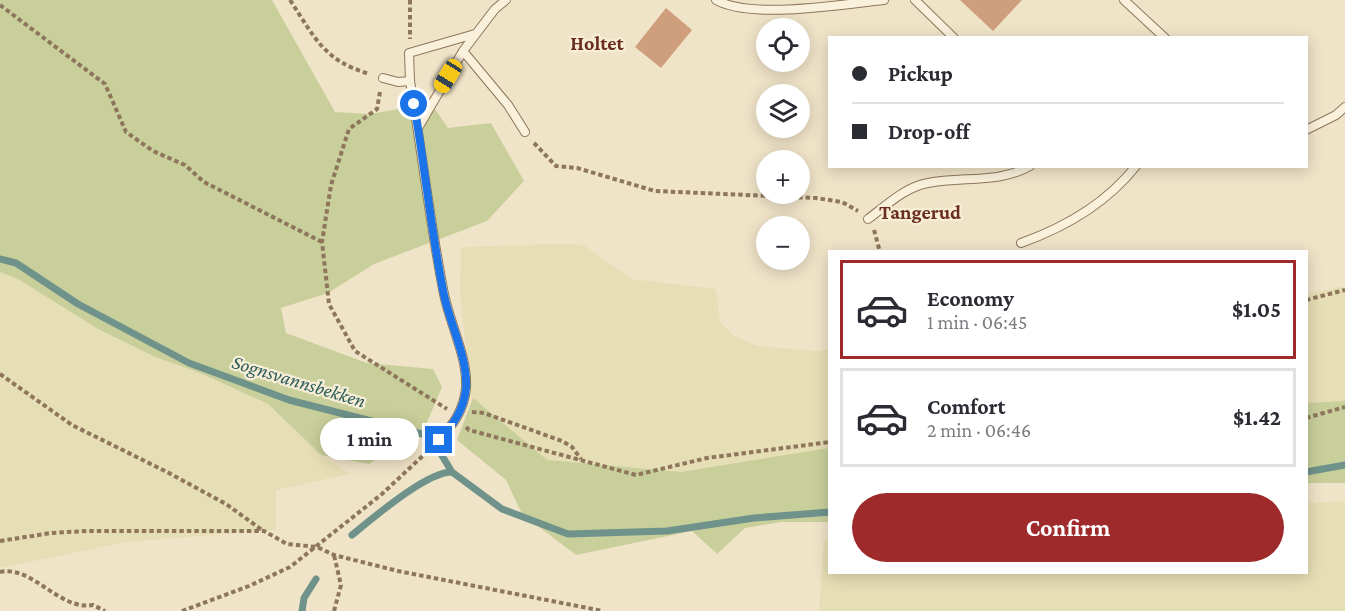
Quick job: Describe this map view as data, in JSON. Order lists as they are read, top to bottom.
{
  "districts": ["Holtet", "Tangerud"],
  "water": ["Sognsvannsbekken"],
  "page": {
    "map_buttons": ["+", "−"],
    "banner": ["Pickup", "Drop-off"],
    "list": [
      {
        "name": "Economy",
        "note": "1 min · 06:45",
        "value": "$1.05"
      },
      {
        "name": "Comfort",
        "note": "2 min · 06:46",
        "value": "$1.42"
      }
    ],
    "bubble": "1 min",
    "buttons": "Confirm"
  }
}
